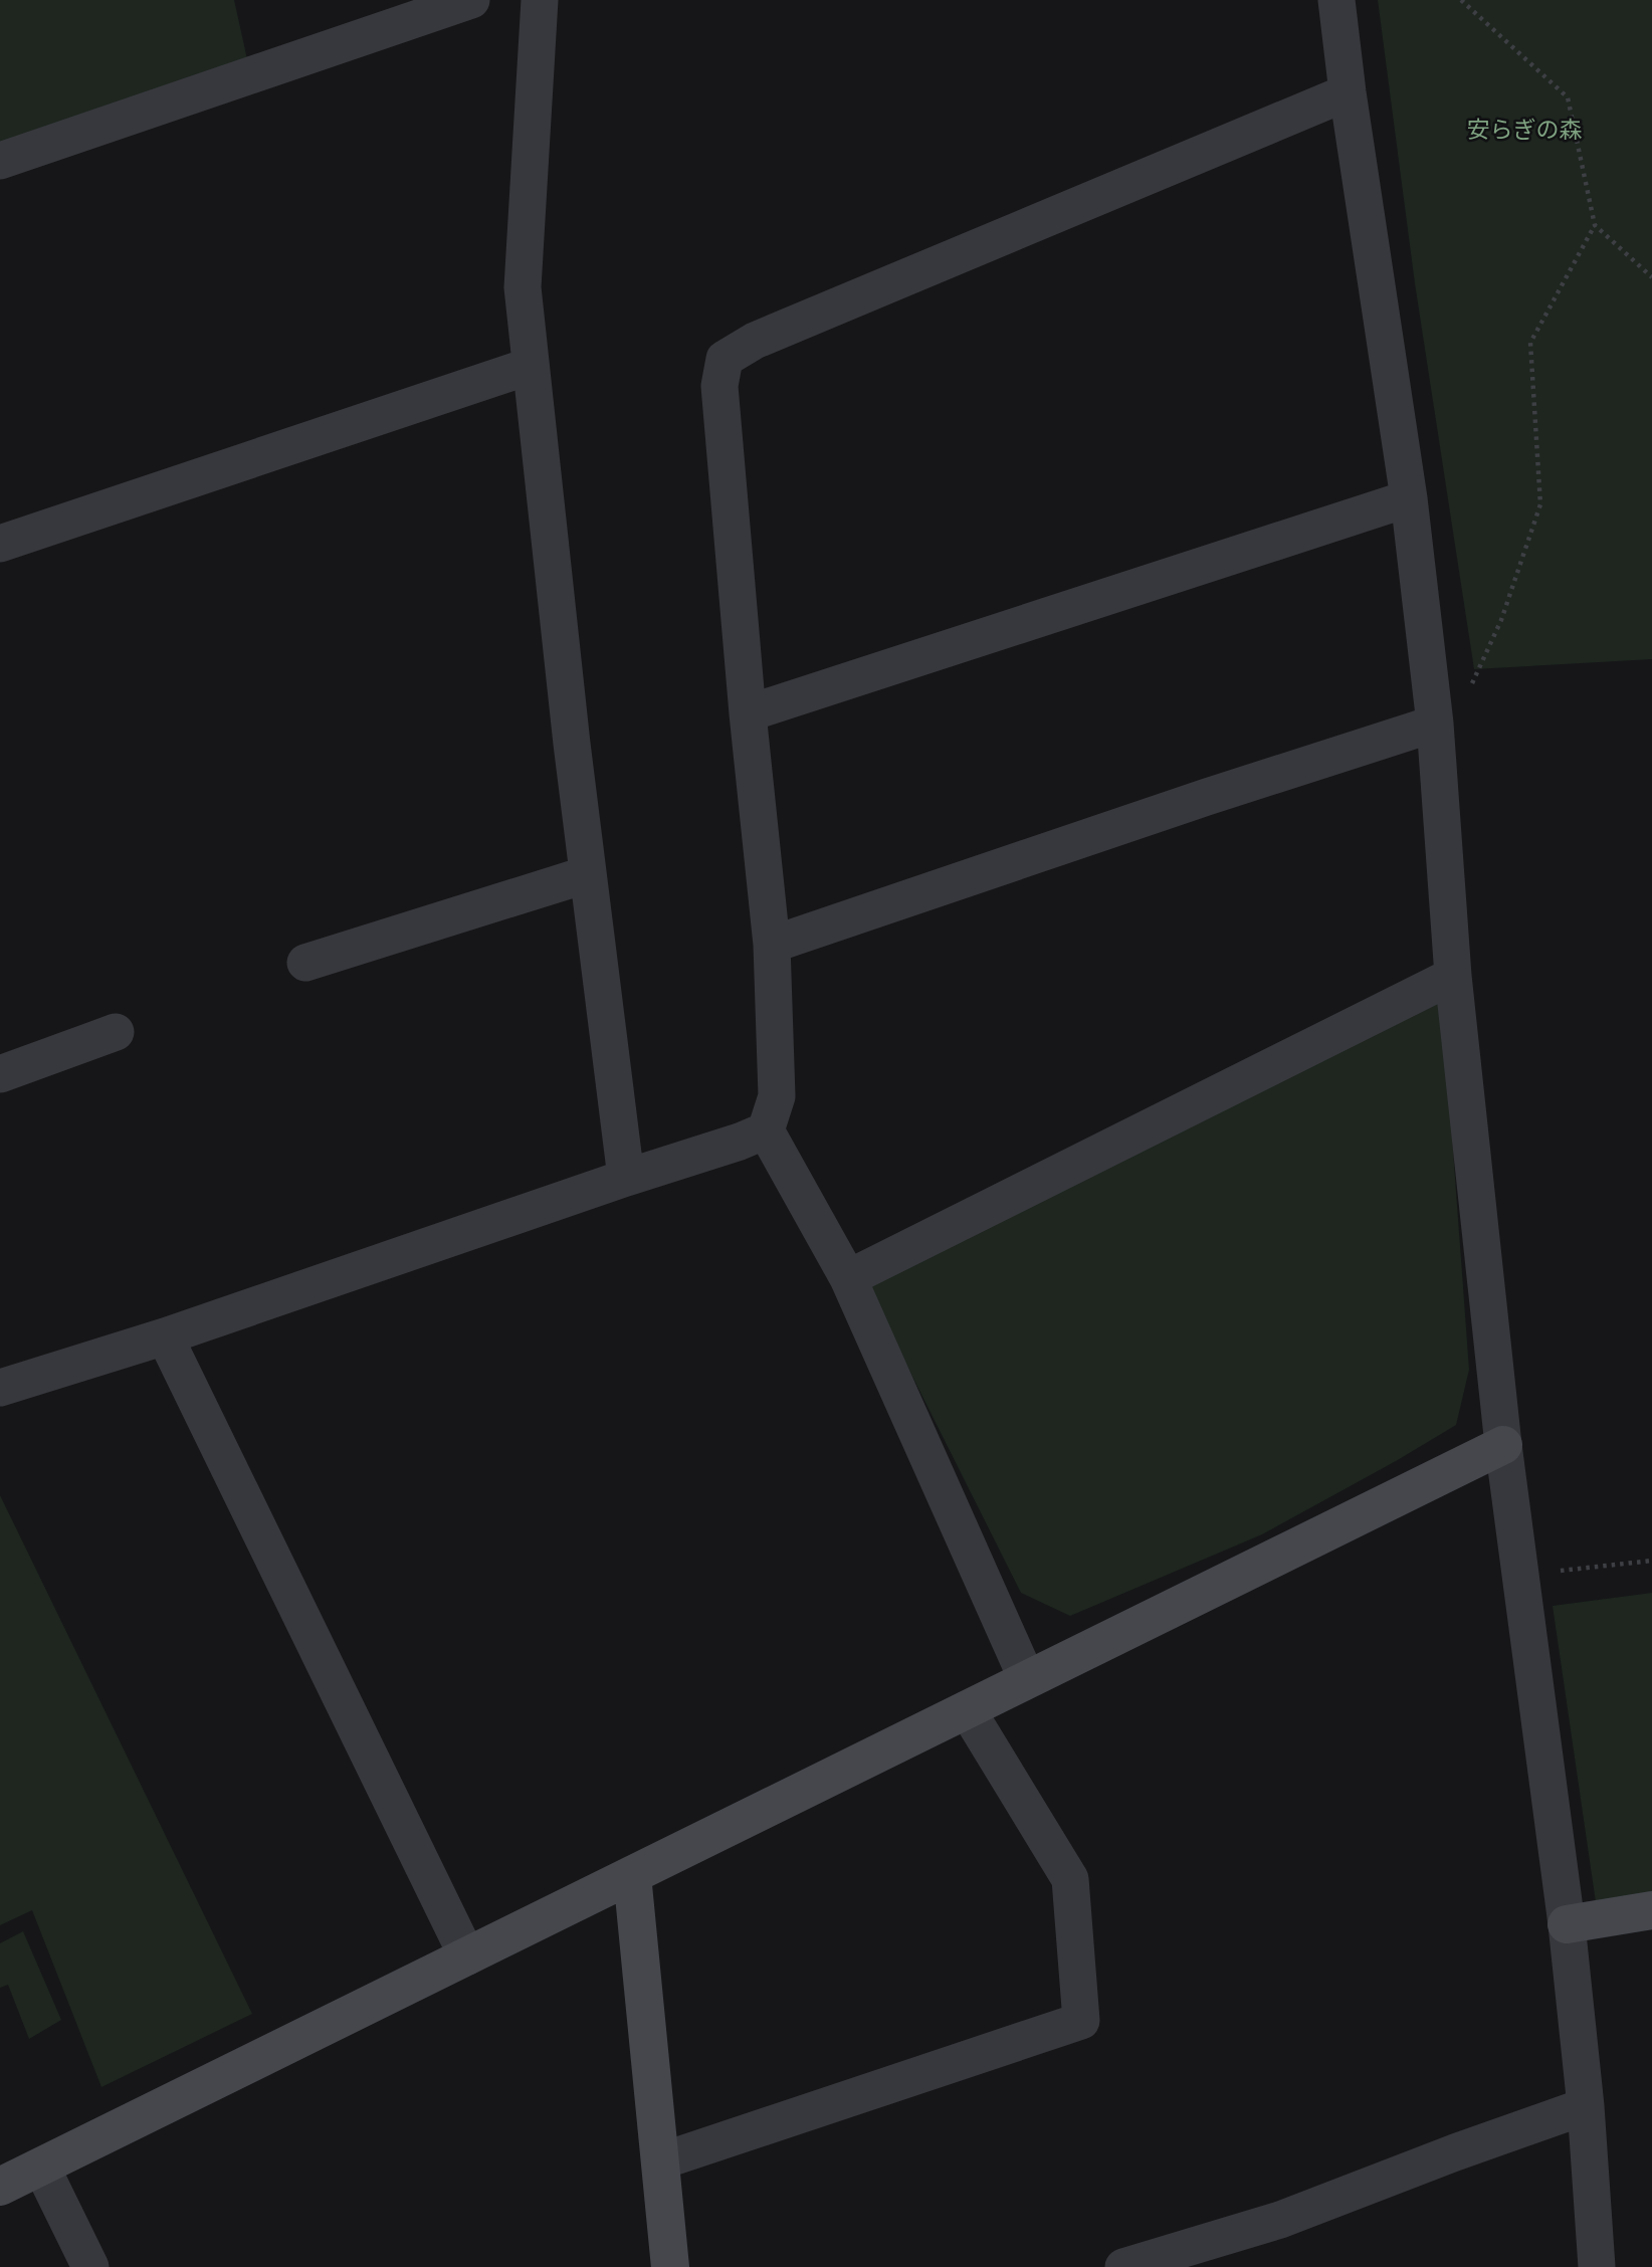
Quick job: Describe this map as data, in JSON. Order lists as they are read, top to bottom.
{
  "parks": ["安らぎの森"]
}
